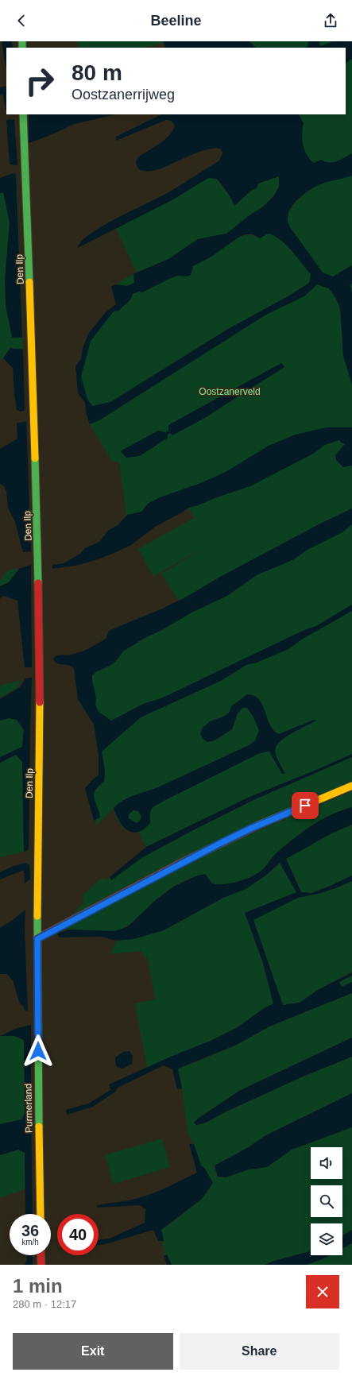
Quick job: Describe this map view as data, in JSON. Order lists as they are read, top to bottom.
{
  "streets": {
    "street": ["Den Ilp", "Purmerland"]
  },
  "crossings": [
    ["Den Ilp", "Purmerland"]
  ],
  "parks": ["Oostzanerveld"],
  "page": {
    "header": "Beeline",
    "turn": ["80 m", "Oostzanerrijweg"],
    "speed": "36 km/h",
    "limit": "40",
    "heading": ["1 min", "280 m · 12:17"],
    "buttons": ["Exit", "Share"]
  }
}
